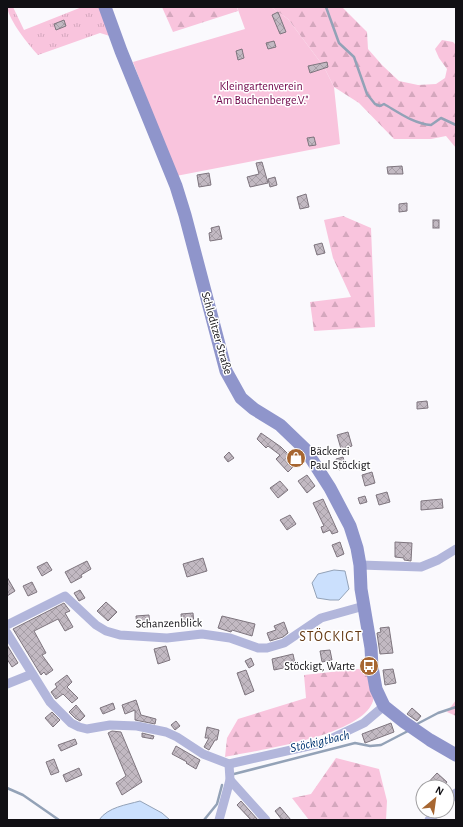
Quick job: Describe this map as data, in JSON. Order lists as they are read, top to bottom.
{
  "streets": {
    "street": ["Schloditzer Straße", "Schanzenblick"]
  },
  "crossings": [
    ["Schloditzer Straße", "Schanzenblick"]
  ],
  "districts": ["STÖCKIGT"],
  "water": ["Stöckigtbach"],
  "parks": ["Kleingartenverein \"Am Buchenberge.V.\""],
  "places": {
    "shop": ["Bäckerei Paul Stöckigt"],
    "bus stop": ["Stöckigt, Warte"]
  },
  "north": "top right"
}
